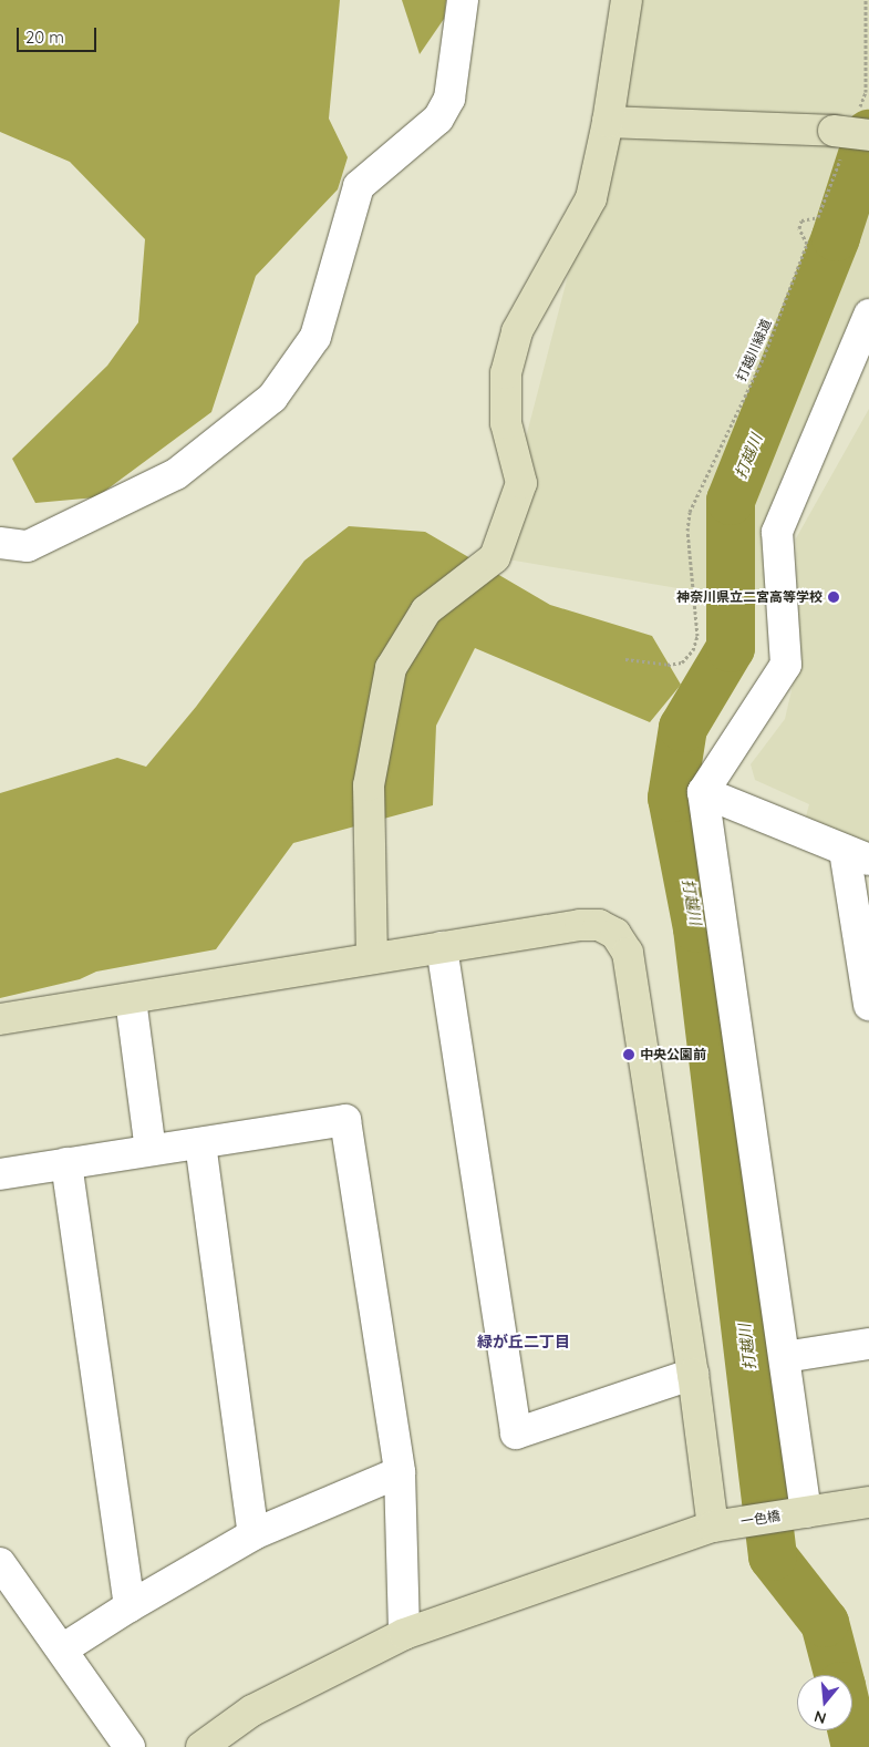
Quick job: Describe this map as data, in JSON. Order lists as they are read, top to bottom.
{
  "streets": {
    "street": ["一色橋"],
    "path": ["打越川緑道"]
  },
  "districts": ["緑が丘二丁目"],
  "water": ["打越川"],
  "places": ["神奈川県立二宮高等学校", "中央公園前"],
  "scale_bar": "20 m",
  "north": "bottom"
}
